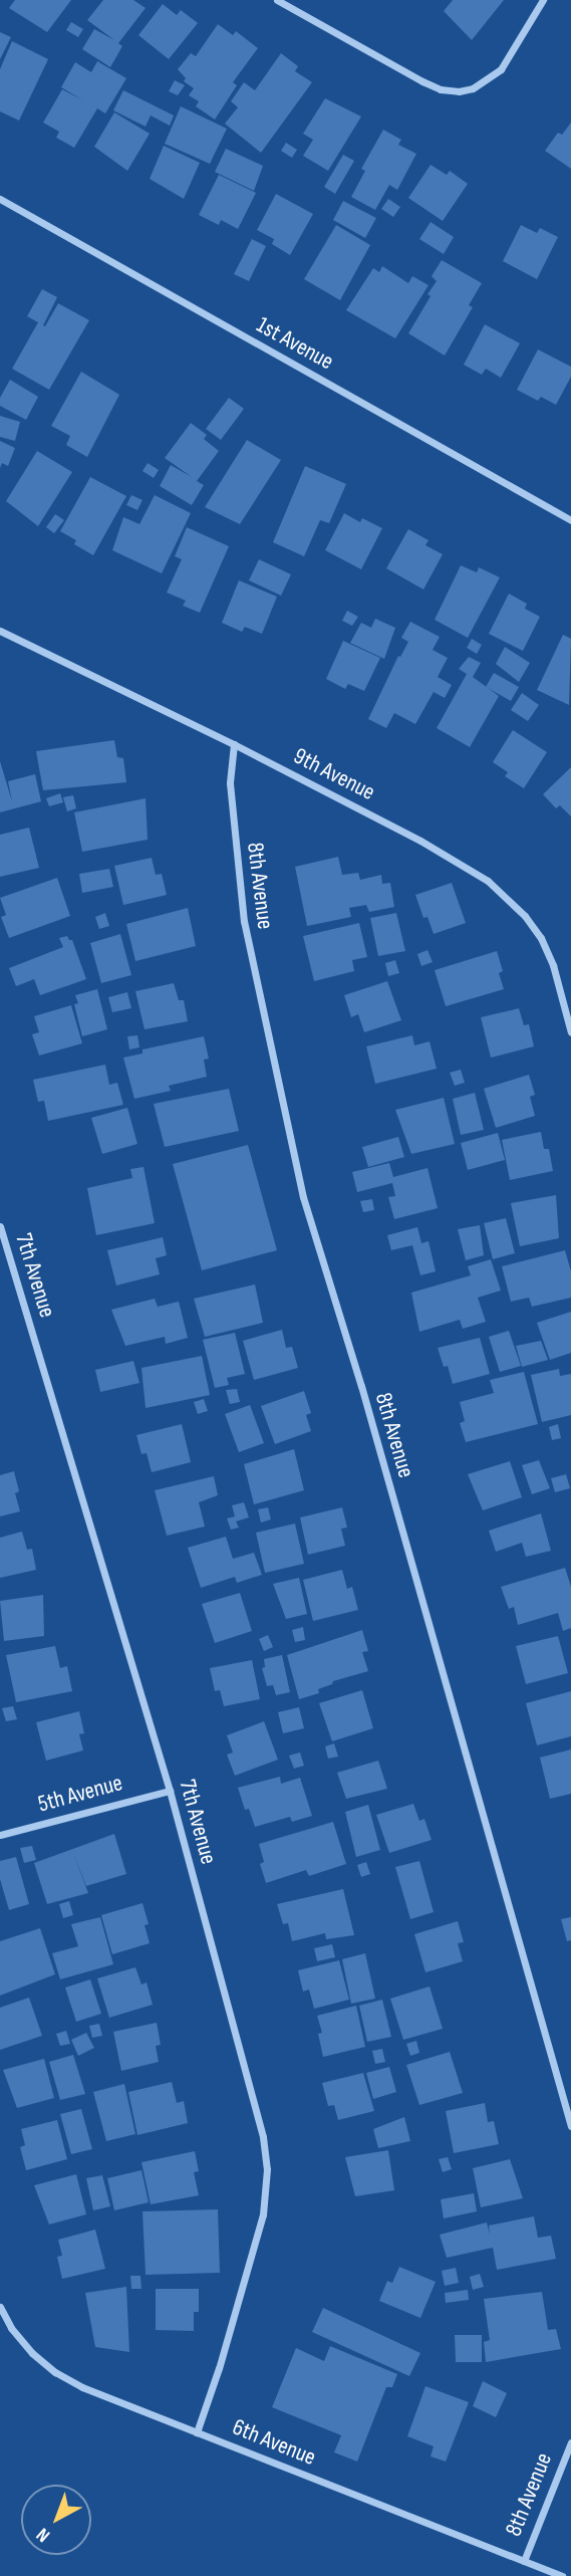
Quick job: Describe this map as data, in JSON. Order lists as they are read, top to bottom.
{
  "streets": {
    "street": [
      "1st Avenue",
      "9th Avenue",
      "8th Avenue",
      "7th Avenue",
      "5th Avenue",
      "6th Avenue"
    ]
  },
  "crossings": [
    ["9th Avenue", "8th Avenue"],
    ["8th Avenue", "6th Avenue"],
    ["7th Avenue", "5th Avenue"],
    ["7th Avenue", "6th Avenue"]
  ],
  "north": "bottom left"
}
